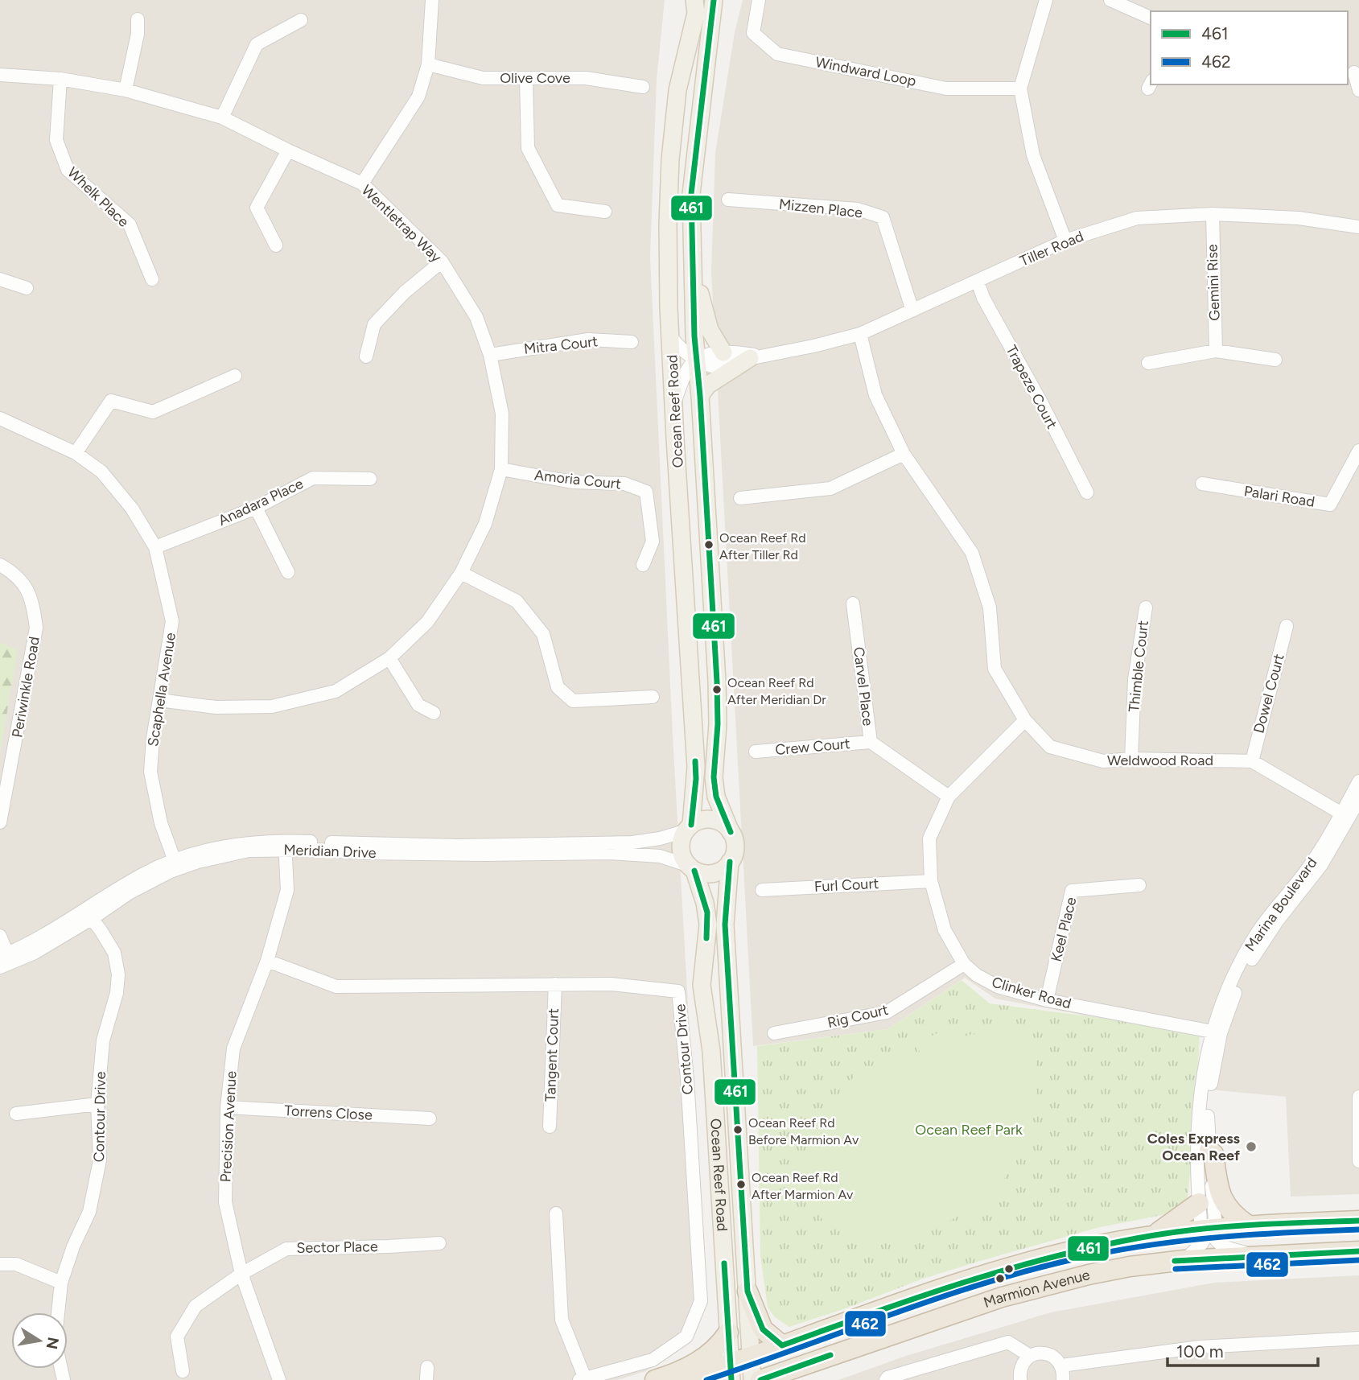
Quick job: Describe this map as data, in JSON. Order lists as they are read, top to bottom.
{
  "streets": {
    "highway": ["Marmion Avenue"],
    "main road": ["Ocean Reef Road"],
    "street": [
      "Windward Loop",
      "Olive Cove",
      "Whelk Place",
      "Mizzen Place",
      "Wentletrap Way",
      "Tiller Road",
      "Gemini Rise",
      "Mitra Court",
      "Trapeze Court",
      "Amoria Court",
      "Palari Road",
      "Anadara Place",
      "Thimble Court",
      "Carvel Place",
      "Periwinkle Road",
      "Scaphella Avenue",
      "Dowel Court",
      "Crew Court",
      "Weldwood Road",
      "Meridian Drive",
      "Furl Court",
      "Marina Boulevard",
      "Keel Place",
      "Clinker Road",
      "Rig Court",
      "Contour Drive",
      "Tangent Court",
      "Torrens Close",
      "Precision Avenue",
      "Sector Place"
    ]
  },
  "crossings": [
    ["Whelk Place", "Wentletrap Way"],
    ["Mizzen Place", "Tiller Road"],
    ["Wentletrap Way", "Mitra Court"],
    ["Wentletrap Way", "Amoria Court"],
    ["Wentletrap Way", "Scaphella Avenue"],
    ["Tiller Road", "Gemini Rise"],
    ["Tiller Road", "Trapeze Court"],
    ["Tiller Road", "Ocean Reef Road"],
    ["Tiller Road", "Weldwood Road"],
    ["Ocean Reef Road", "Meridian Drive"],
    ["Ocean Reef Road", "Marmion Avenue"],
    ["Anadara Place", "Scaphella Avenue"],
    ["Thimble Court", "Weldwood Road"],
    ["Carvel Place", "Crew Court"],
    ["Carvel Place", "Clinker Road"],
    ["Scaphella Avenue", "Meridian Drive"],
    ["Dowel Court", "Weldwood Road"],
    ["Weldwood Road", "Marina Boulevard"],
    ["Weldwood Road", "Clinker Road"],
    ["Meridian Drive", "Contour Drive"],
    ["Meridian Drive", "Precision Avenue"],
    ["Furl Court", "Clinker Road"],
    ["Marina Boulevard", "Clinker Road"],
    ["Marina Boulevard", "Marmion Avenue"],
    ["Keel Place", "Clinker Road"],
    ["Clinker Road", "Rig Court"],
    ["Contour Drive", "Tangent Court"],
    ["Contour Drive", "Precision Avenue"],
    ["Torrens Close", "Precision Avenue"],
    ["Precision Avenue", "Sector Place"]
  ],
  "parks": ["Ocean Reef Park"],
  "places": [
    "Ocean Reef Rd After Tiller Rd",
    "Ocean Reef Rd After Meridian Dr",
    "Ocean Reef Rd Before Marmion Av",
    "Coles Express Ocean Reef",
    "Ocean Reef Rd After Marmion Av"
  ],
  "lines": ["transit line 461", "transit line 462"],
  "legend": ["461", "462"],
  "scale_bar": "100 m",
  "north": "right"
}
